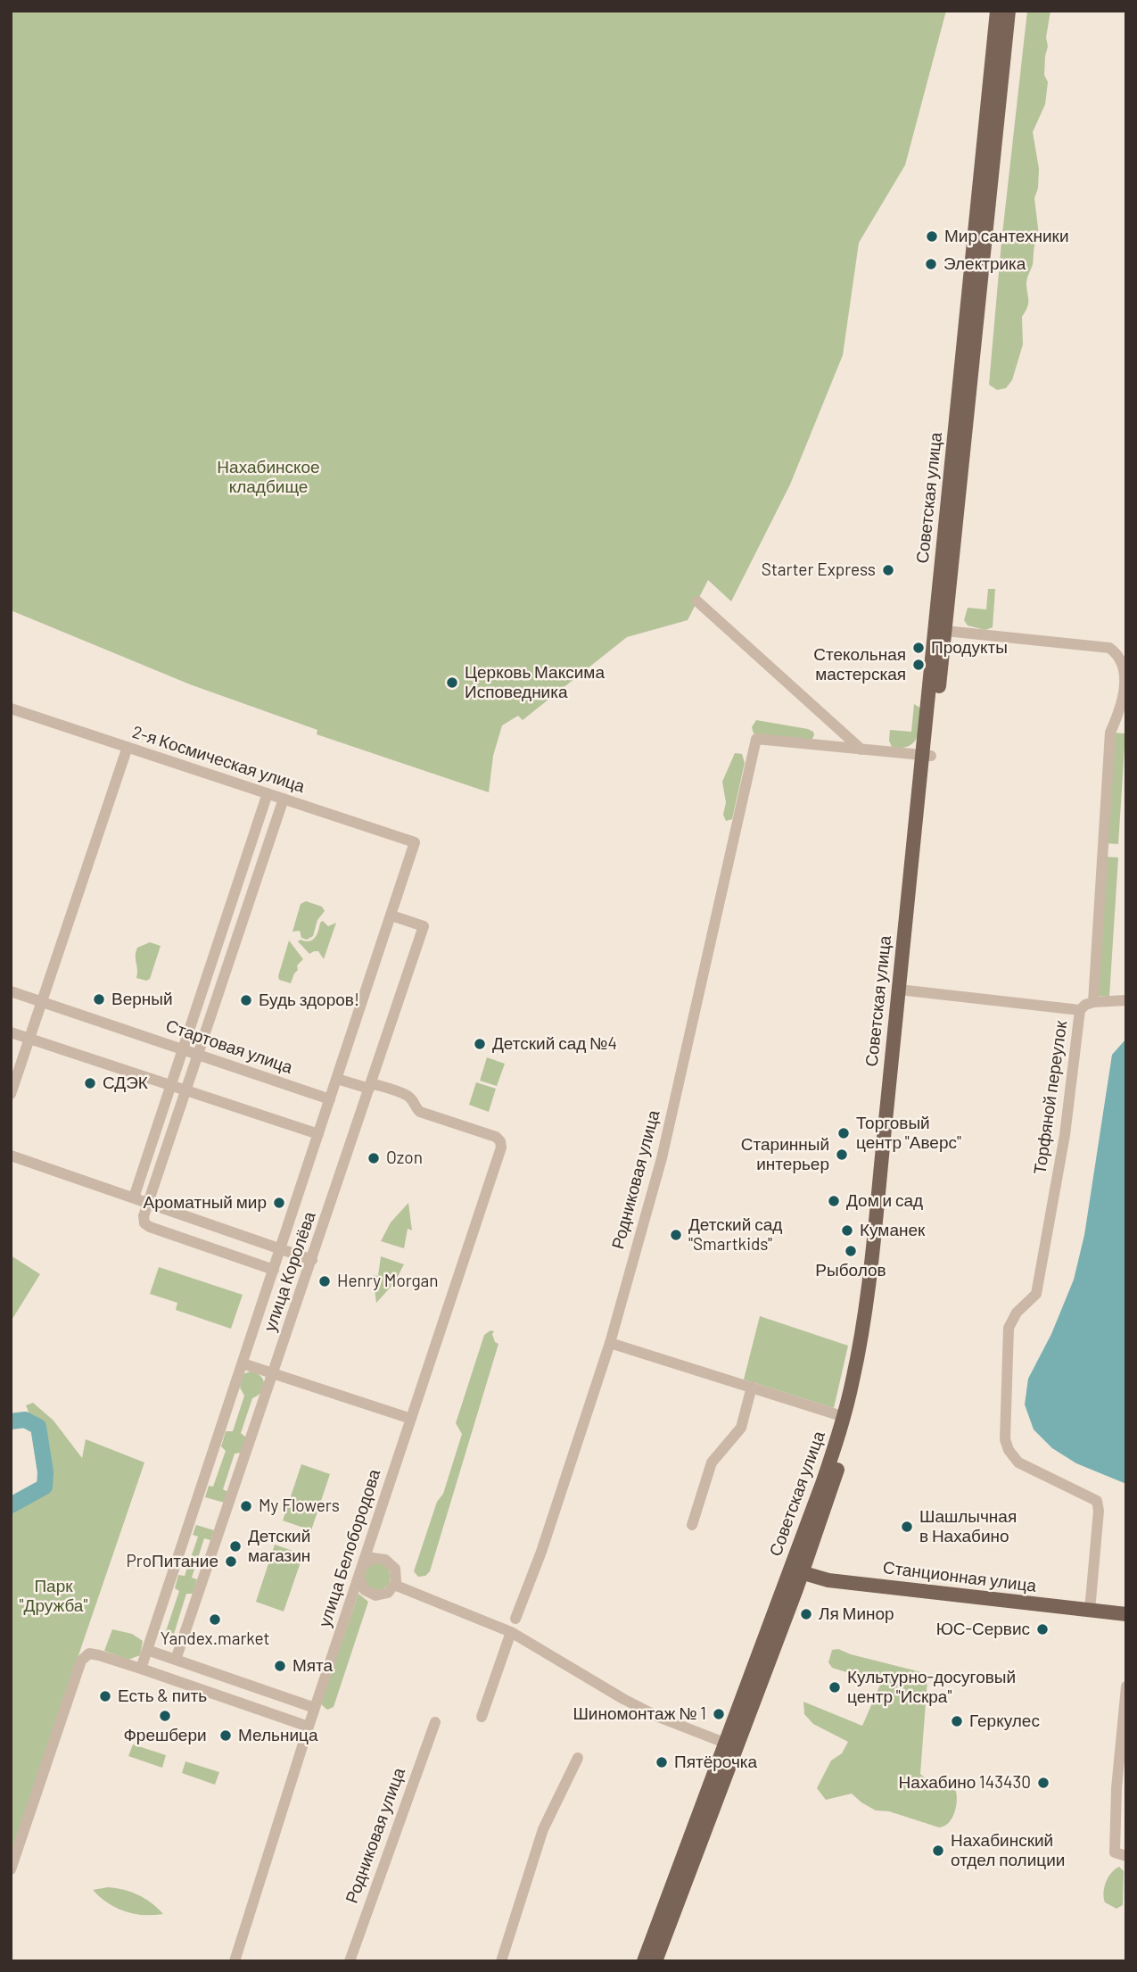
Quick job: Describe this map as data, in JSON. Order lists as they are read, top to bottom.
{
  "streets": {
    "main road": ["Советская улица", "Станционная улица"],
    "street": [
      "2-я Космическая улица",
      "Стартовая улица",
      "Торфяной переулок",
      "Родниковая улица",
      "улица Королёва",
      "улица Белобородова"
    ]
  },
  "crossings": [
    ["Советская улица", "Станционная улица"],
    ["2-я Космическая улица", "улица Королёва"],
    ["Стартовая улица", "улица Королёва"],
    ["Торфяной переулок", "Станционная улица"],
    ["улица Королёва", "улица Белобородова"]
  ],
  "parks": ["Нахабинское кладбище", "Парк \"Дружба\""],
  "places": [
    "Мир сантехники",
    "Электрика",
    "Starter Express",
    "Продукты",
    "Стекольная мастерская",
    "Церковь Максима Исповедника",
    "Верный",
    "Будь здоров!",
    "Детский сад №4",
    "СДЭК",
    "Торговый центр \"Аверс\"",
    "Старинный интерьер",
    "Ozon",
    "Дом и сад",
    "Ароматный мир",
    "Куманек",
    "Детский сад \"Smartkids\"",
    "Рыболов",
    "Henry Morgan",
    "My Flowers",
    "Шашлычная в Нахабино",
    "Детский магазин",
    "ProПитание",
    "Ля Минор",
    "Yandex.market",
    "ЮС-Сервис",
    "Мята",
    "Культурно-досуговый центр \"Искра\"",
    "Есть & пить",
    "Шиномонтаж № 1",
    "Фрешбери",
    "Геркулес",
    "Мельница",
    "Пятёрочка",
    "Нахабино 143430",
    "Нахабинский отдел полиции"
  ]
}
